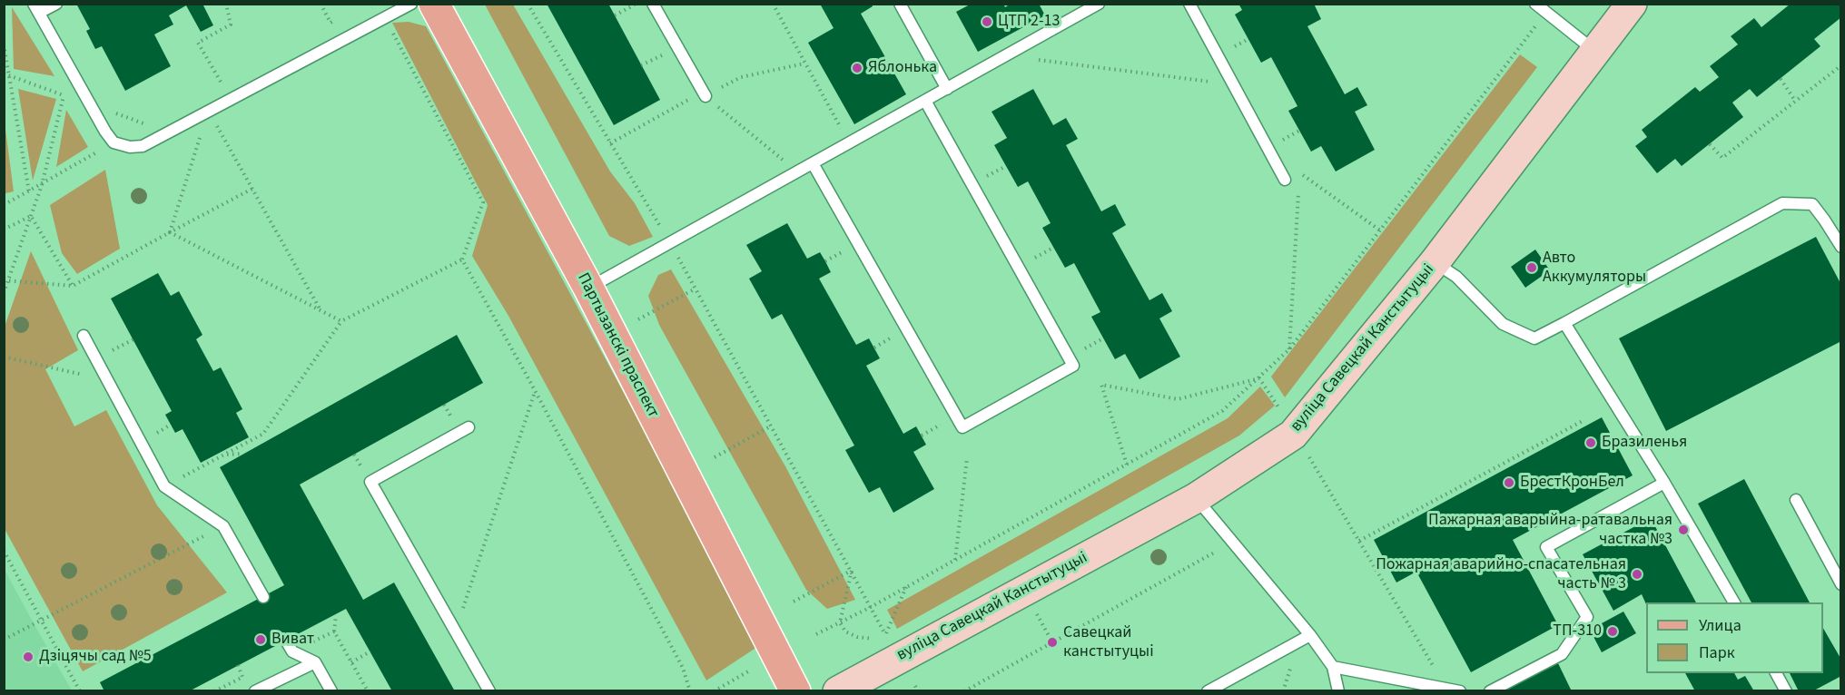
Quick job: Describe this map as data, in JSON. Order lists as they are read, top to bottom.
{
  "streets": {
    "main road": ["Партызанскі праспект", "вуліца Савецкай Канстытуцыі"]
  },
  "places": [
    "ЦТП 2-13",
    "Яблонька",
    "Авто Аккумуляторы",
    "Бразиленья",
    "БрестКронБел",
    "Пажарная аварыйна-ратавальная частка №3",
    "Пожарная аварийно-спасательная часть № 3",
    "ТП-310",
    "Виват",
    "Савецкай канстытуцыі",
    "Дзіцячы сад №5"
  ],
  "legend": ["Улица", "Парк"]
}
